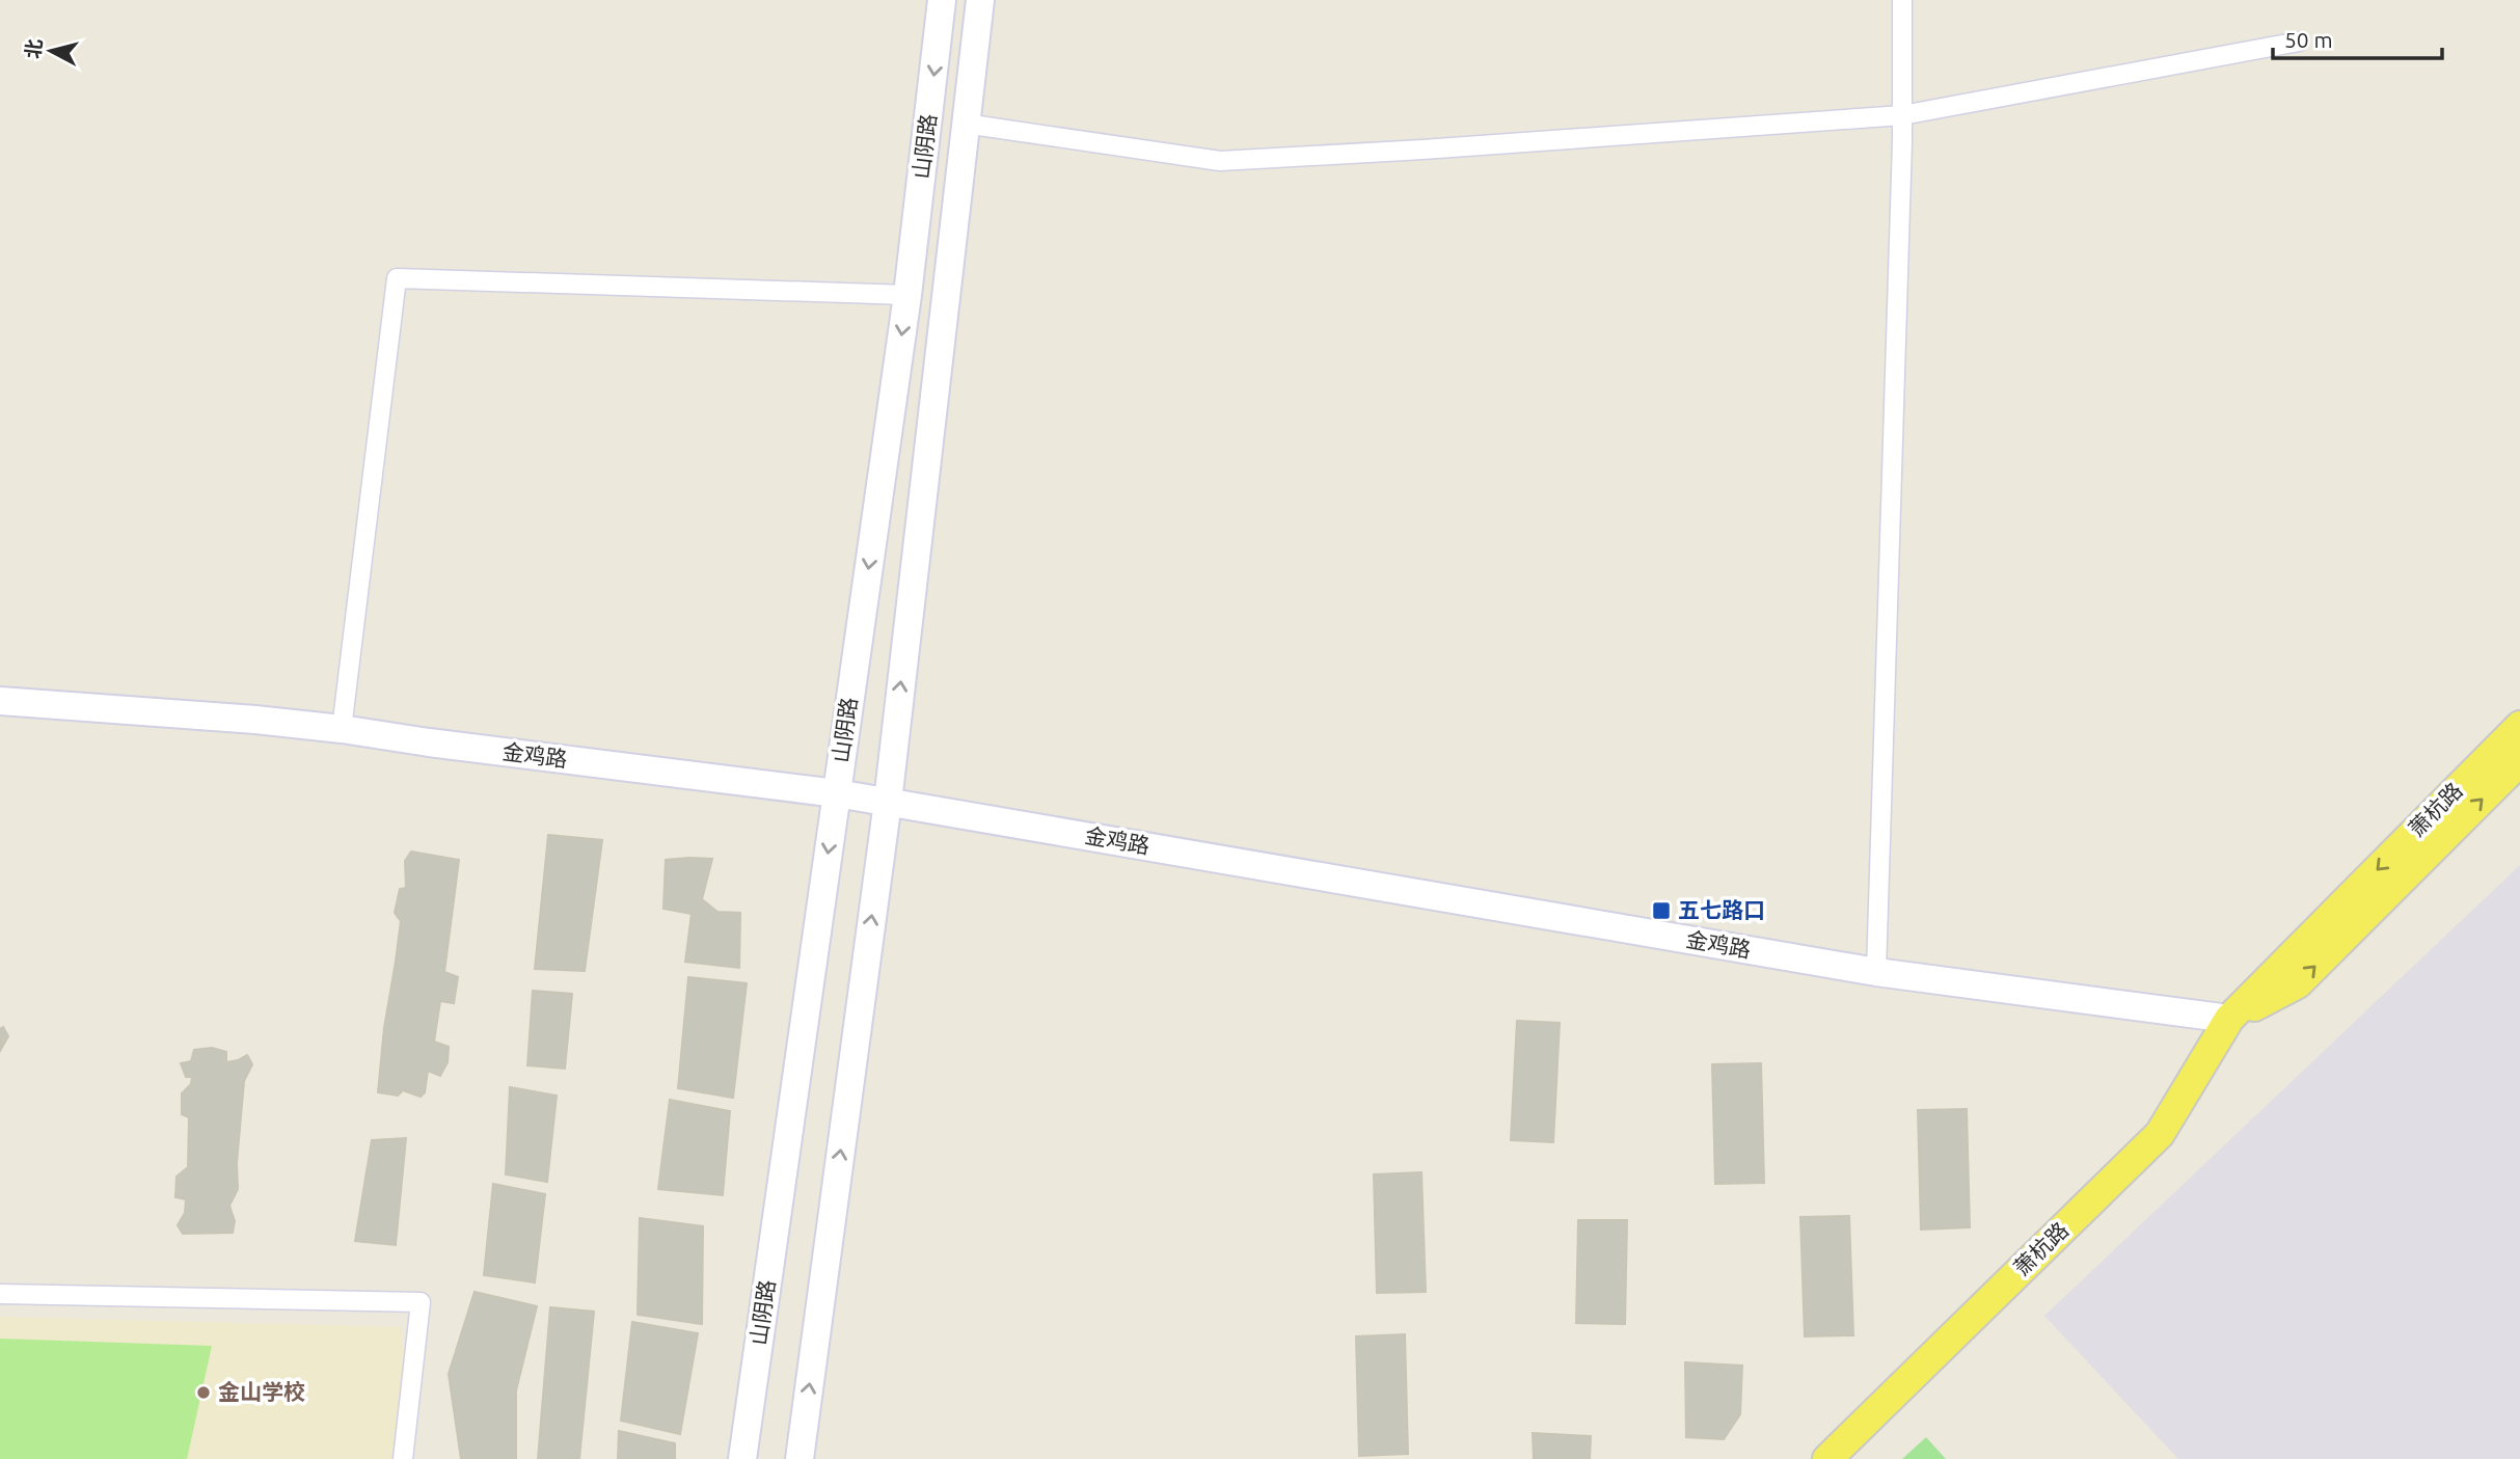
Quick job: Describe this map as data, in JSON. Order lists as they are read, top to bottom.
{
  "streets": {
    "main road": ["山阴路", "金鸡路", "萧杭路"]
  },
  "crossings": [
    ["山阴路", "金鸡路"],
    ["金鸡路", "萧杭路"]
  ],
  "places": {
    "transit": ["五七路口"],
    "other": ["金山学校"]
  },
  "scale_bar": "50 m",
  "north": "left"
}
